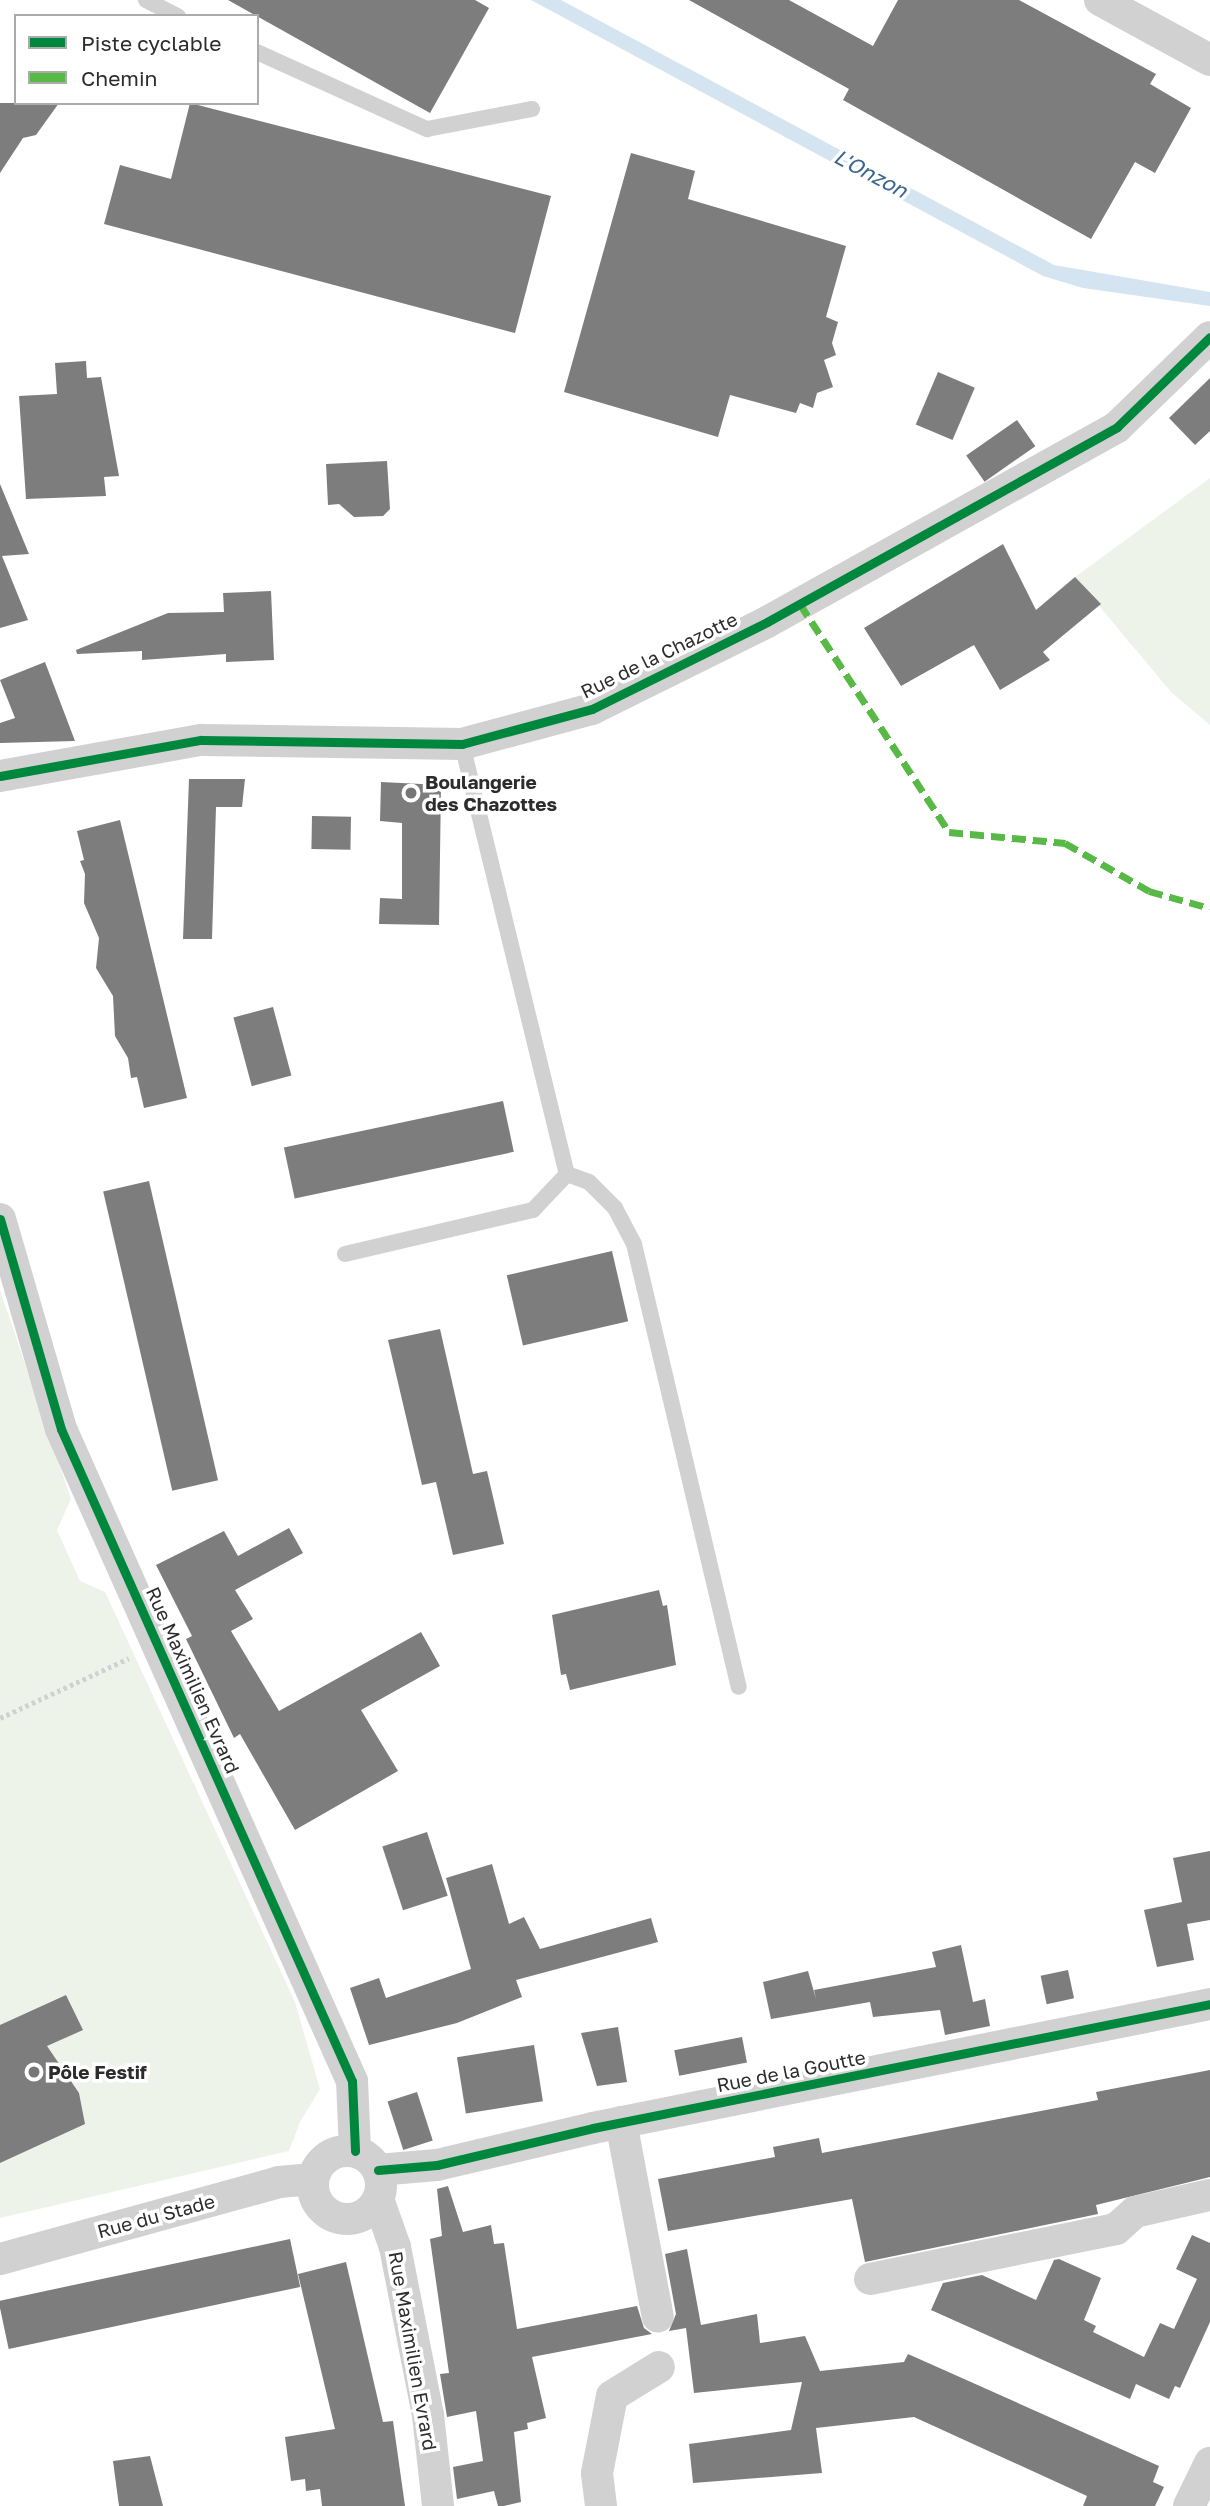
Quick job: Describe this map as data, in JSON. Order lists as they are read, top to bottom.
{
  "streets": {
    "street": [
      "Rue de la Chazotte",
      "Rue Maximilien Evrard",
      "Rue de la Goutte",
      "Rue du Stade"
    ]
  },
  "crossings": [
    ["Rue Maximilien Evrard", "Rue de la Goutte"],
    ["Rue Maximilien Evrard", "Rue du Stade"],
    ["Rue de la Goutte", "Rue du Stade"]
  ],
  "water": ["L'Onzon"],
  "places": ["Boulangerie des Chazottes", "Pôle Festif"],
  "legend": ["Piste cyclable", "Chemin"]
}
